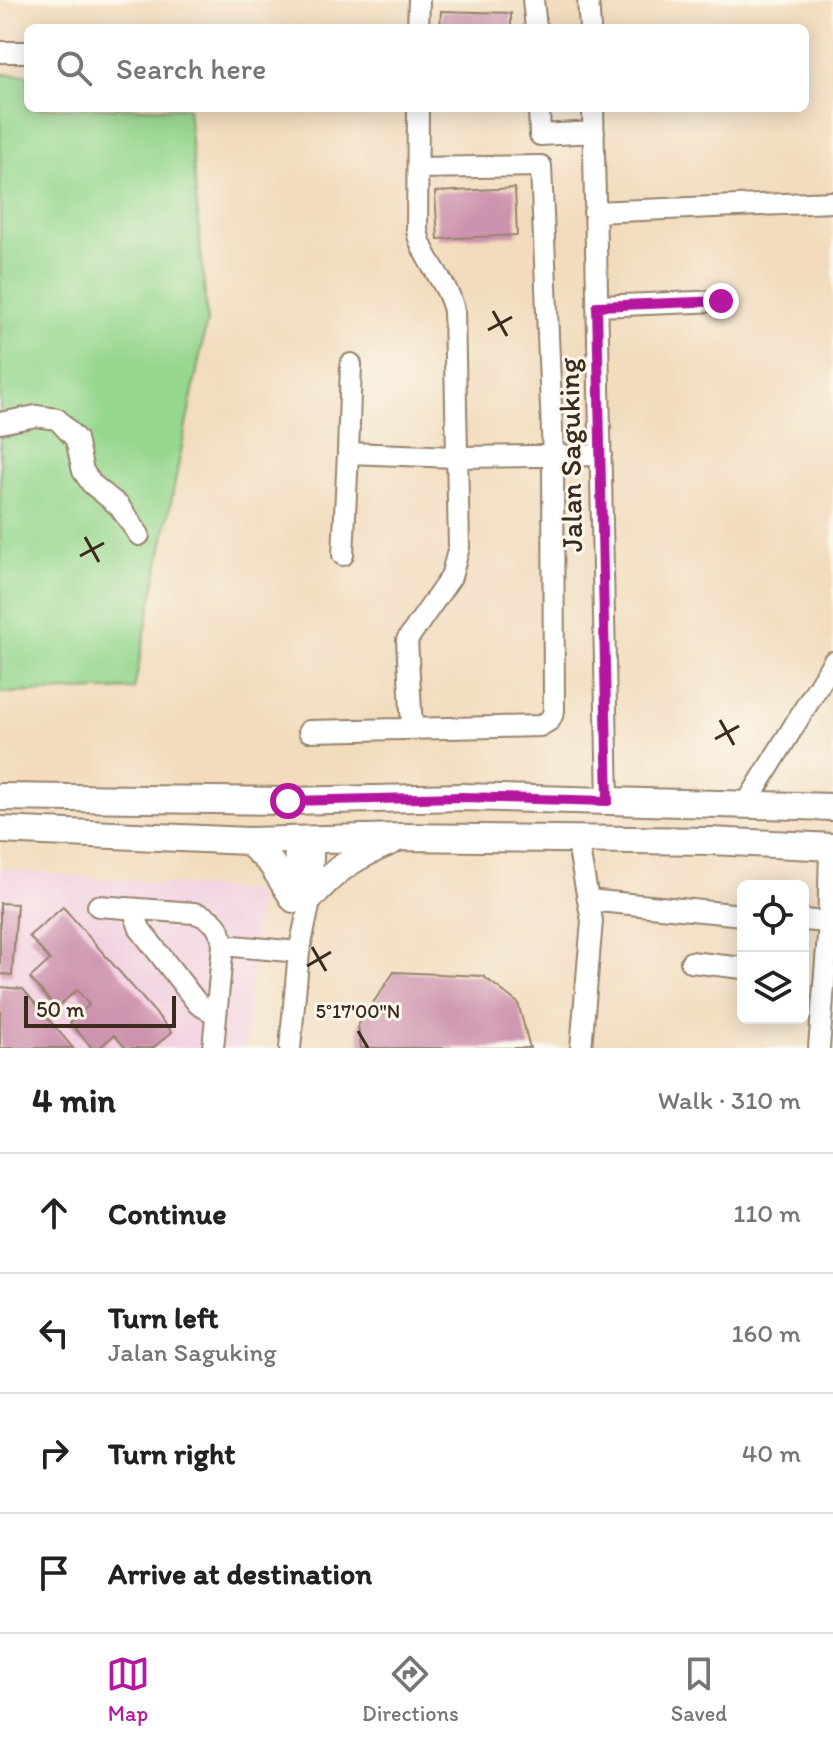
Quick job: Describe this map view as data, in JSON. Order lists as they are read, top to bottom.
{
  "streets": {
    "street": ["Jalan Saguking"]
  },
  "scale_bar": "50 m",
  "page": {
    "search": "Search here",
    "scale": "50 m",
    "heading": ["4 min", "Walk · 310 m"],
    "list": [
      ["Continue", "110 m"],
      ["Turn left", "Jalan Saguking", "160 m"],
      ["Turn right", "40 m"],
      "Arrive at destination"
    ],
    "nav": ["Map", "Directions", "Saved"]
  },
  "coordinates": ["5°17'00\"N"]
}
